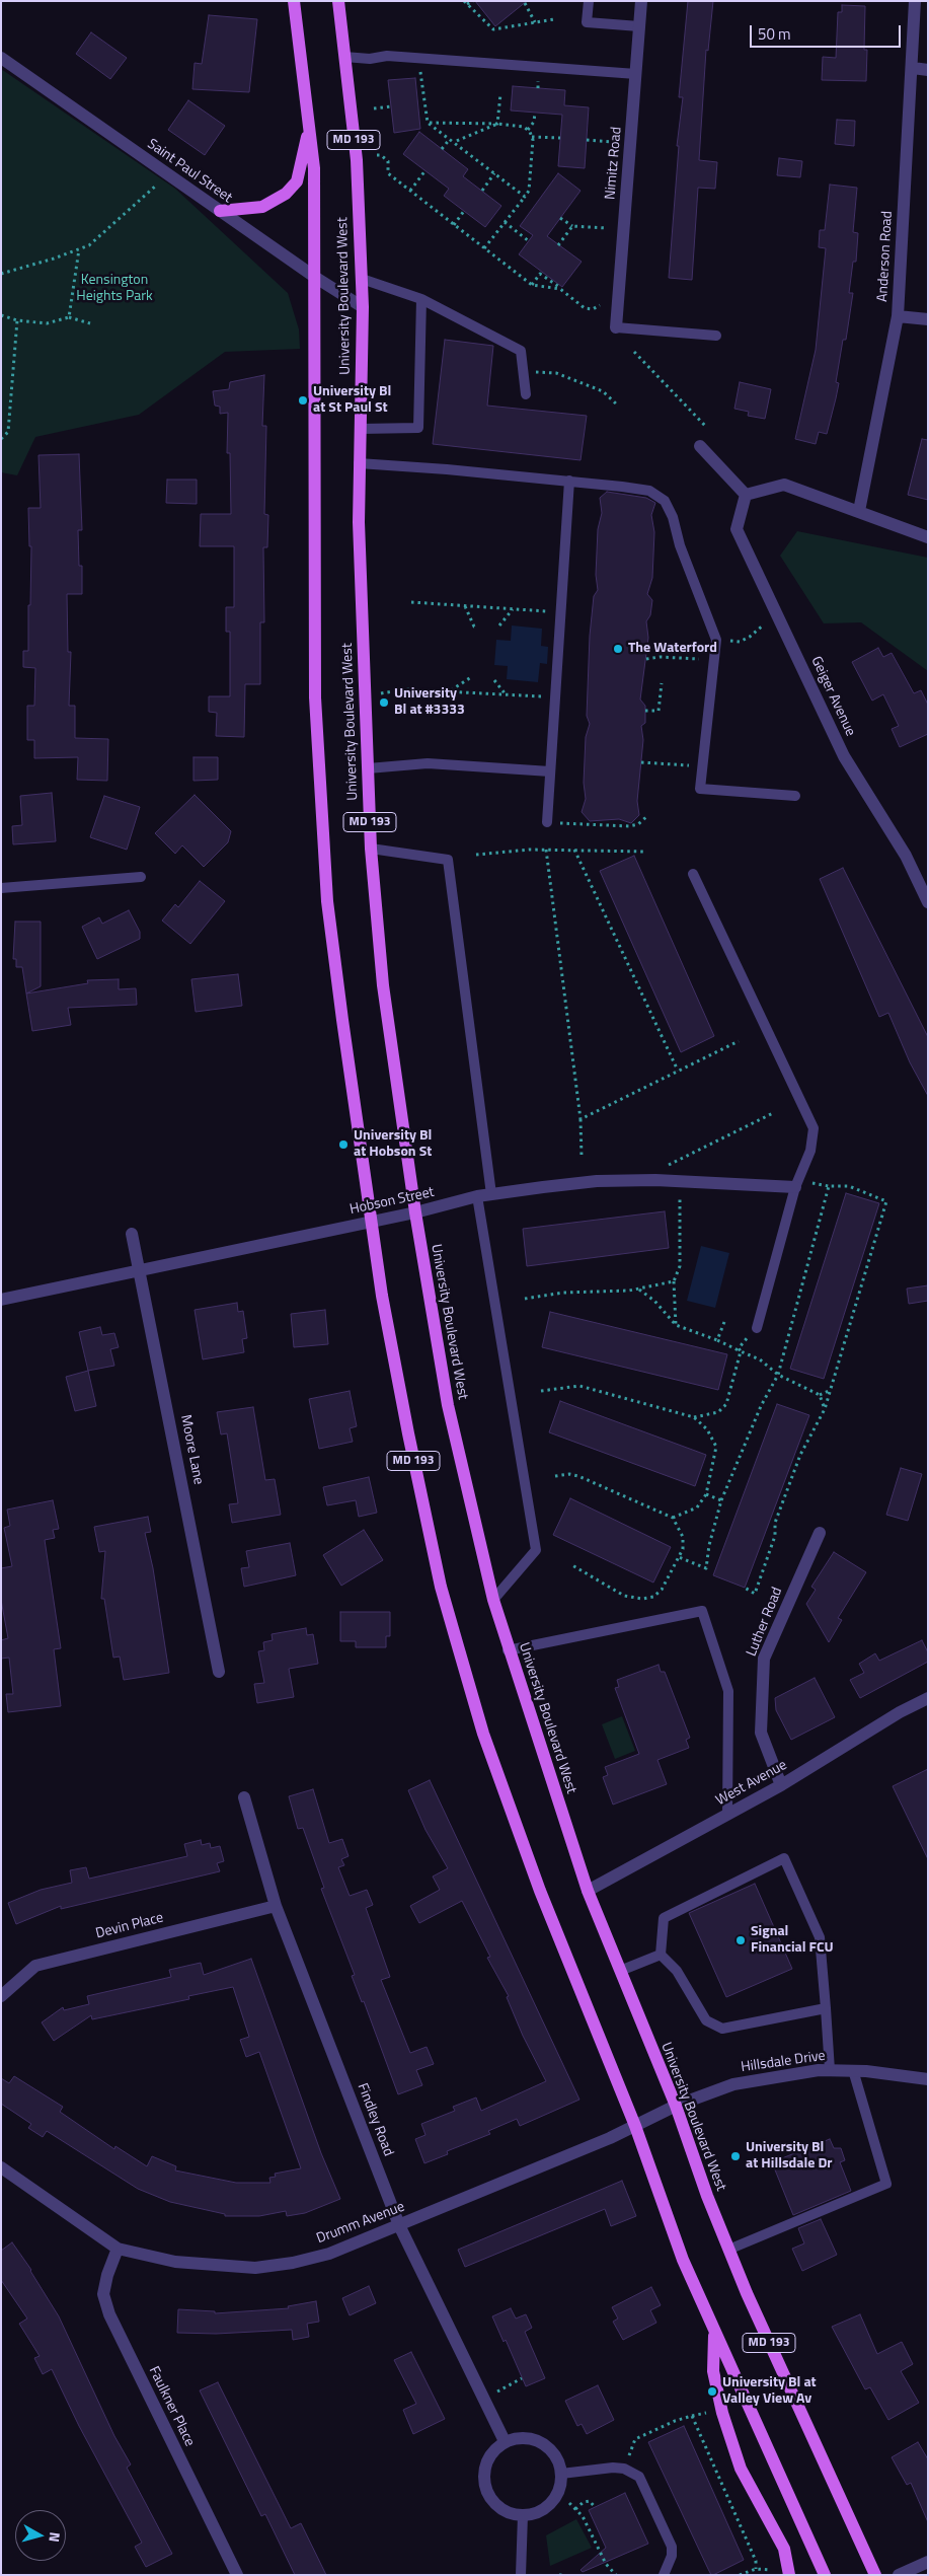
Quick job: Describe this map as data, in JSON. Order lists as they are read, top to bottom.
{
  "streets": {
    "main road": ["MD 193", "University Boulevard West"],
    "street": [
      "Nimitz Road",
      "Saint Paul Street",
      "Anderson Road",
      "Geiger Avenue",
      "Hobson Street",
      "Moore Lane",
      "Luther Road",
      "West Avenue",
      "Devin Place",
      "Hillsdale Drive",
      "Findley Road",
      "Drumm Avenue",
      "Faulkner Place"
    ]
  },
  "crossings": [
    ["Saint Paul Street", "University Boulevard West"],
    ["University Boulevard West", "Hobson Street"],
    ["University Boulevard West", "West Avenue"],
    ["University Boulevard West", "Hillsdale Drive"],
    ["University Boulevard West", "Drumm Avenue"],
    ["Hobson Street", "Moore Lane"],
    ["Luther Road", "West Avenue"],
    ["Devin Place", "Findley Road"],
    ["Hillsdale Drive", "Drumm Avenue"],
    ["Findley Road", "Drumm Avenue"],
    ["Drumm Avenue", "Faulkner Place"]
  ],
  "parks": ["Kensington Heights Park"],
  "places": [
    "University Bl at St Paul St",
    "The Waterford",
    "University Bl at #3333",
    "University Bl at Hobson St",
    "Signal Financial FCU",
    "University Bl at Hillsdale Dr",
    "University Bl at Valley View Av"
  ],
  "scale_bar": "50 m",
  "north": "right"
}
